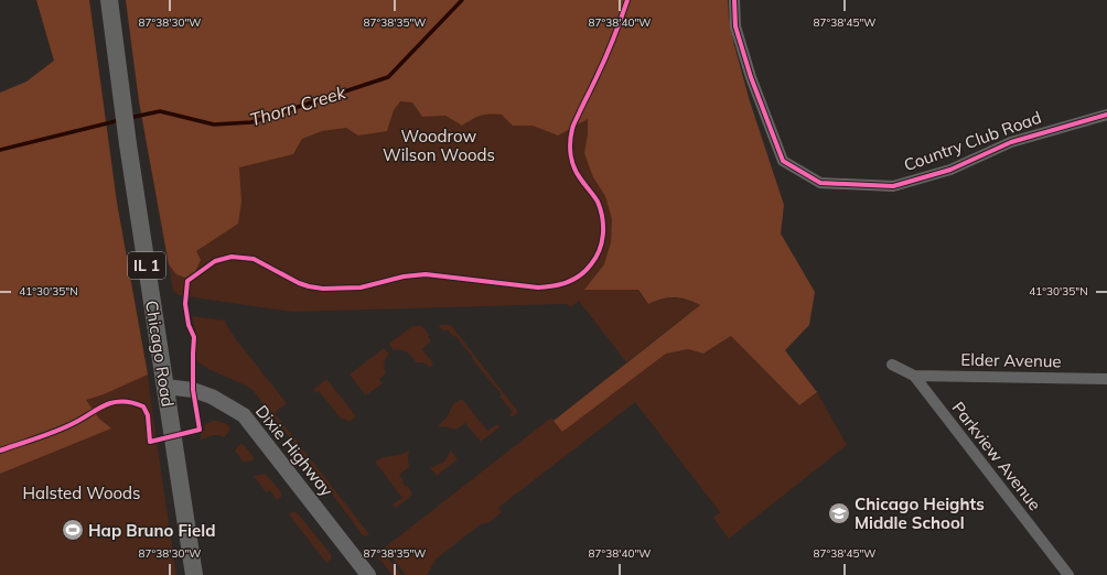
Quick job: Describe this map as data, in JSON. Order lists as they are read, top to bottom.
{
  "streets": {
    "main road": ["IL 1", "Chicago Road", "Dixie Highway"],
    "street": ["Country Club Road", "Elder Avenue", "Parkview Avenue"]
  },
  "crossings": [
    ["Chicago Road", "Dixie Highway"],
    ["Elder Avenue", "Parkview Avenue"]
  ],
  "water": ["Thorn Creek"],
  "parks": ["Woodrow Wilson Woods", "Halsted Woods"],
  "places": {
    "school or university": ["Chicago Heights Middle School"],
    "sports": ["Hap Bruno Field"]
  },
  "coordinates": [
    "87°38'30\"W",
    "87°38'35\"W",
    "87°38'40\"W",
    "87°38'45\"W",
    "41°30'35\"N"
  ]
}
